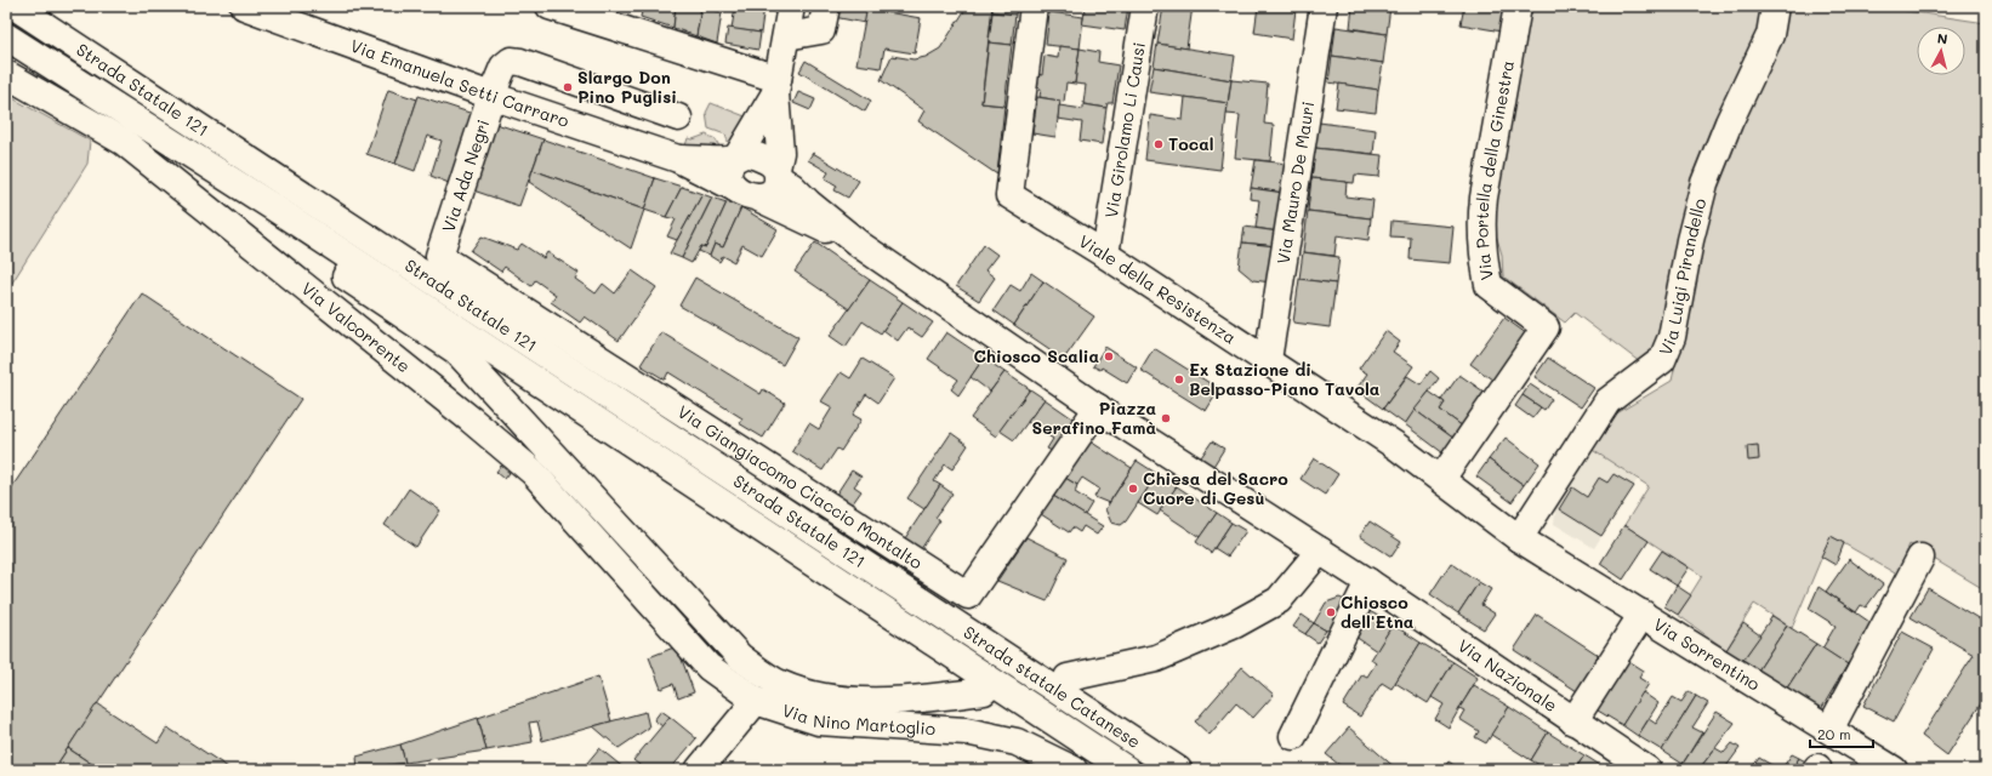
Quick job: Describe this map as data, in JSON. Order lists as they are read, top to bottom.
{
  "streets": {
    "street": [
      "Via Emanuela Setti Carraro",
      "Strada Statale 121",
      "Via Girolamo Li Causi",
      "Via Portella della Ginestra",
      "Via Ada Negri",
      "Via Mauro De Mauri",
      "Via Luigi Pirandello",
      "Viale della Resistenza",
      "Via Valcorrente",
      "Via Giangiacomo Ciaccio Montalto",
      "Via Sorrentino",
      "Via Nazionale",
      "Strada statale Catanese",
      "Via Nino Martoglio"
    ]
  },
  "crossings": [
    ["Via Emanuela Setti Carraro", "Via Ada Negri"],
    ["Strada Statale 121", "Strada statale Catanese"],
    ["Via Girolamo Li Causi", "Viale della Resistenza"],
    ["Via Portella della Ginestra", "Viale della Resistenza"],
    ["Via Ada Negri", "Via Giangiacomo Ciaccio Montalto"],
    ["Via Mauro De Mauri", "Viale della Resistenza"],
    ["Via Luigi Pirandello", "Viale della Resistenza"],
    ["Via Luigi Pirandello", "Via Sorrentino"],
    ["Viale della Resistenza", "Via Sorrentino"],
    ["Via Valcorrente", "Via Nino Martoglio"]
  ],
  "places": [
    "Slargo Don Pino Puglisi",
    "Tocal",
    "Chiosco Scalia",
    "Ex Stazione di Belpasso-Piano Tavola",
    "Piazza Serafino Famà",
    "Chiesa del Sacro Cuore di Gesù",
    "Chiosco dell'Etna"
  ],
  "scale_bar": "20 m",
  "north": "top"
}
